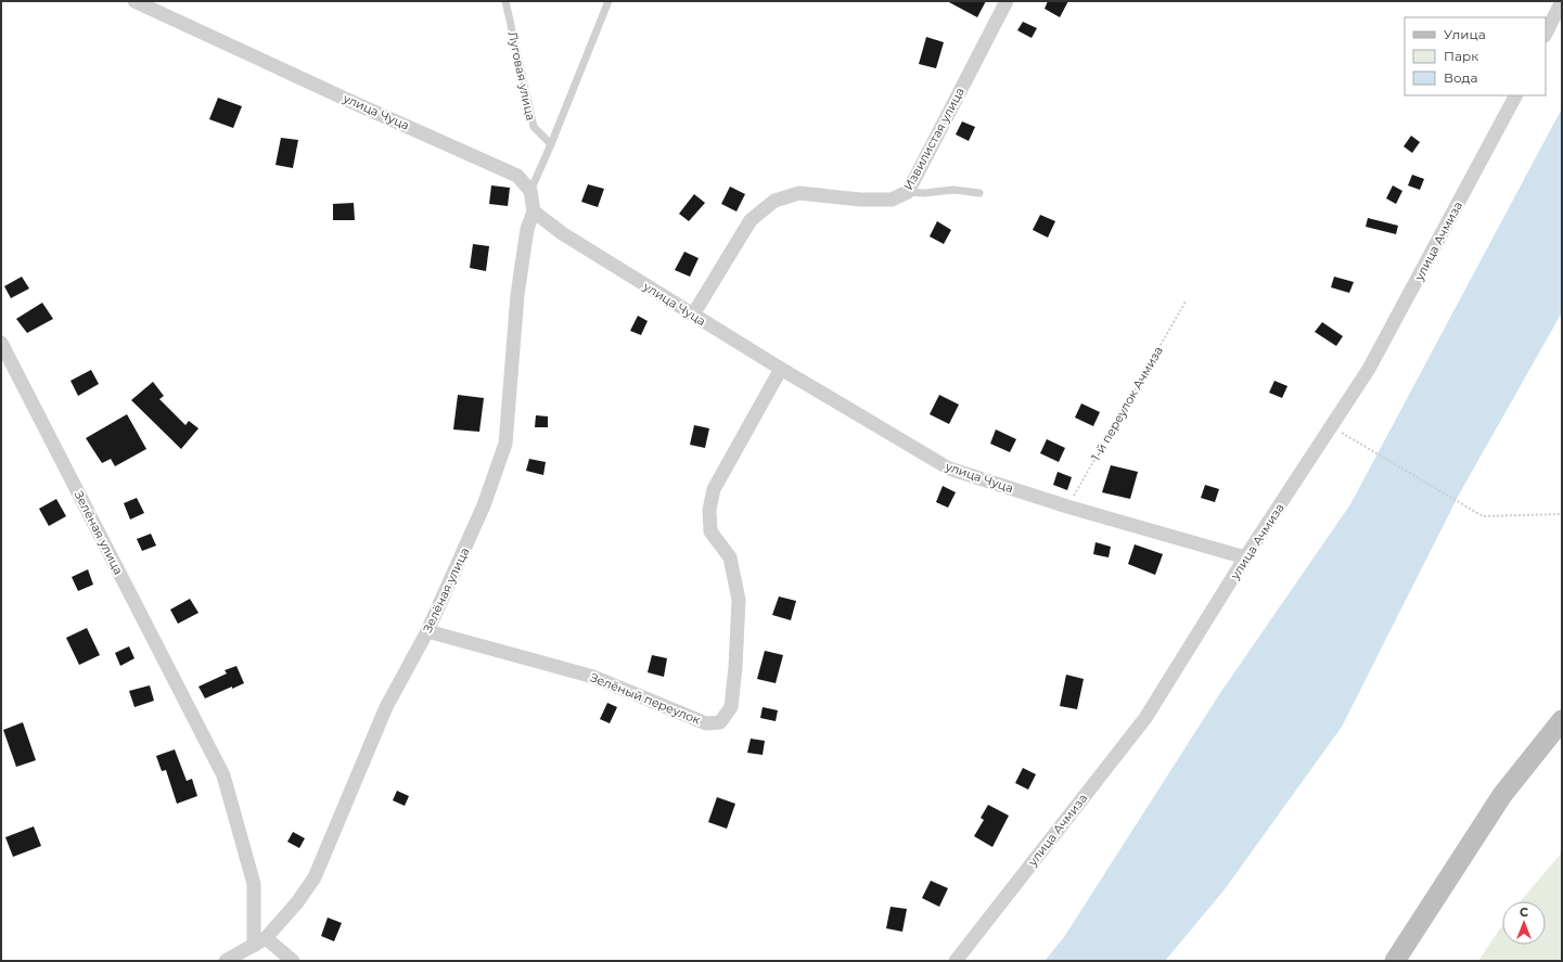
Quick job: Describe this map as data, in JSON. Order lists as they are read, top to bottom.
{
  "streets": {
    "street": [
      "улица Чуца",
      "Извилистая улица",
      "улица Ачмиза",
      "Зелёная улица",
      "Зелёный переулок"
    ],
    "lane": ["Луговая улица"],
    "path": ["1-й переулок Ачмиза"]
  },
  "crossings": [
    ["улица Чуца", "Извилистая улица"],
    ["улица Чуца", "улица Ачмиза"],
    ["улица Чуца", "1-й переулок Ачмиза"],
    ["улица Чуца", "Зелёная улица"],
    ["улица Чуца", "Зелёный переулок"],
    ["Зелёная улица", "Зелёный переулок"]
  ],
  "legend": ["Улица", "Парк", "Вода"],
  "north": "top"
}
